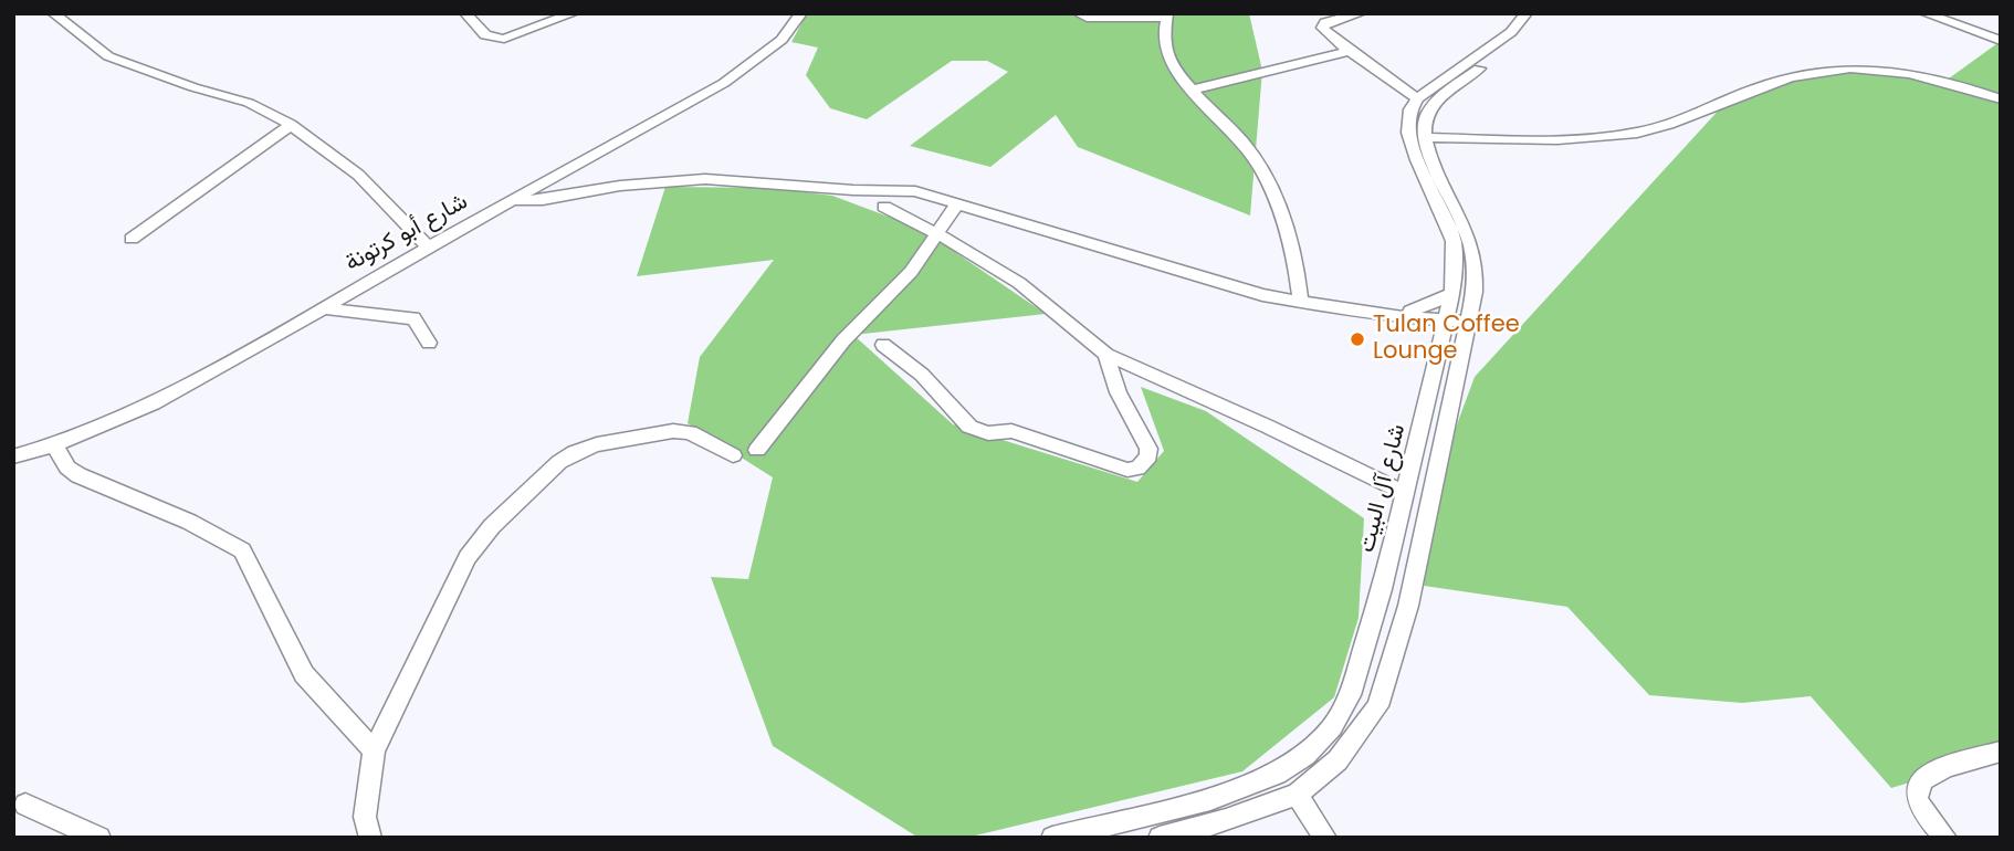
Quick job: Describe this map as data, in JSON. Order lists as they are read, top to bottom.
{
  "streets": {
    "street": ["شارع أبو كرتونة", "شارع آل البيت"]
  },
  "places": ["Tulan Coffee Lounge"]
}
